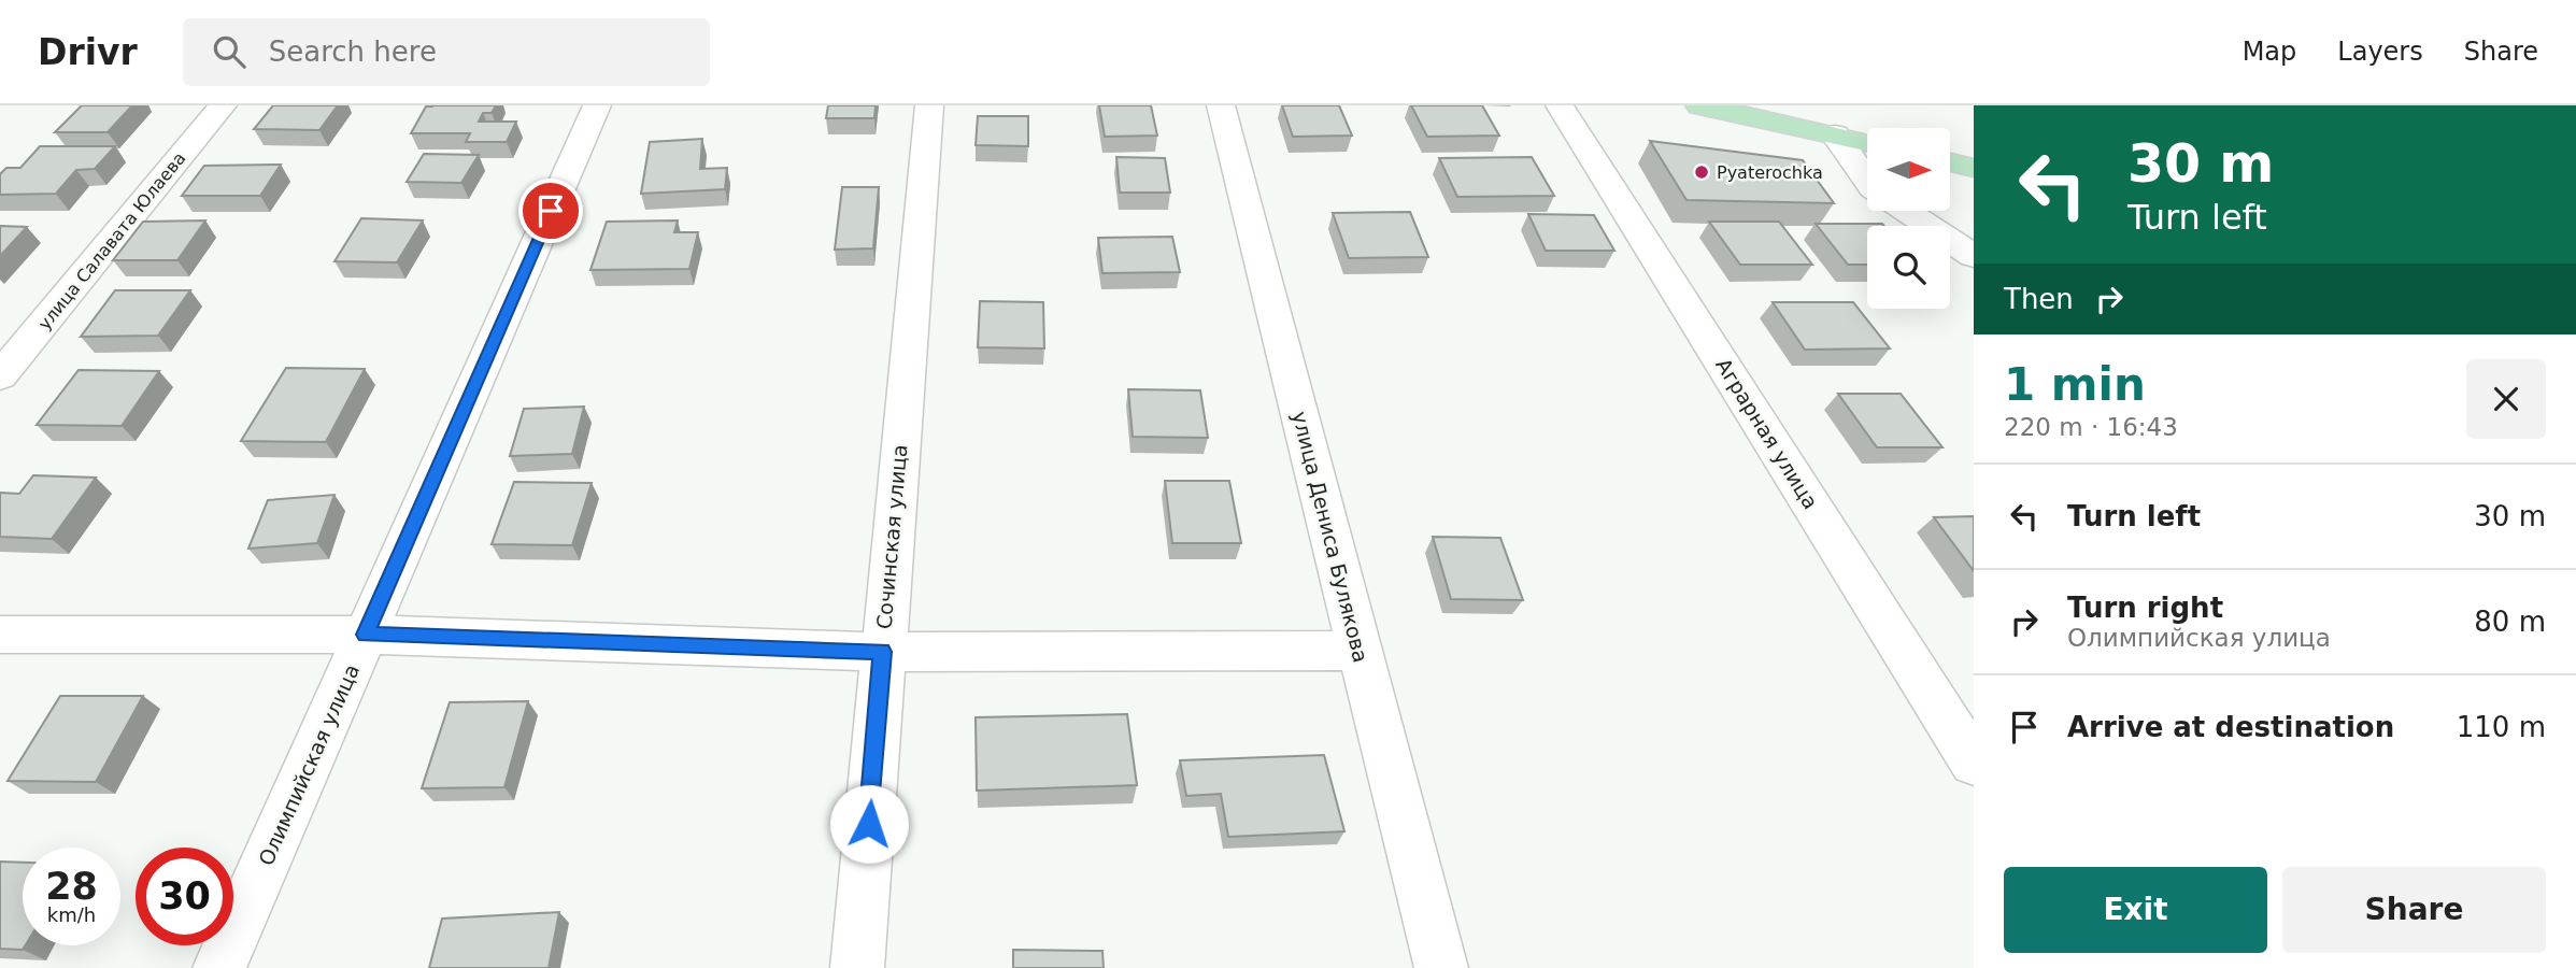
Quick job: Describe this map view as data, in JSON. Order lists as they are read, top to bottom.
{
  "streets": {
    "street": [
      "улица Салавата Юлаева",
      "Аграрная улица",
      "Сочинская улица",
      "улица Дениса Булякова",
      "Олимпийская улица"
    ]
  },
  "places": ["Pyaterochka"],
  "north": "right",
  "page": {
    "header": "Drivr",
    "search": "Search here",
    "nav": ["Map", "Layers", "Share"],
    "turn": ["30 m", "Turn left"],
    "then": "Then",
    "heading": ["1 min", "220 m · 16:43"],
    "list": [
      {
        "name": "Turn left",
        "value": "30 m"
      },
      {
        "name": "Turn right",
        "note": "Олимпийская улица",
        "value": "80 m"
      },
      {
        "name": "Arrive at destination",
        "value": "110 m"
      }
    ],
    "speed": "28 km/h",
    "limit": "30",
    "buttons": ["Exit", "Share"]
  }
}
